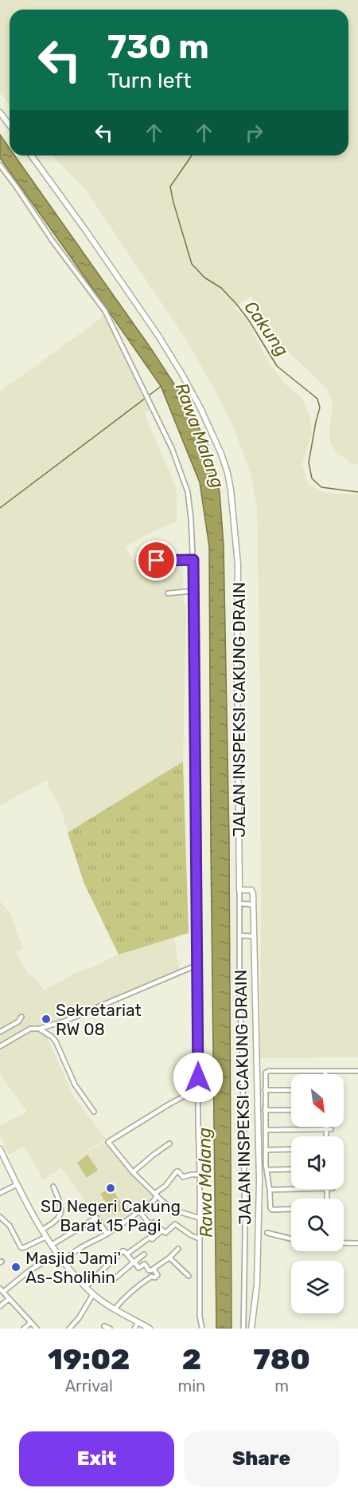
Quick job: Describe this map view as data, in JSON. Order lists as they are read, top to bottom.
{
  "streets": {
    "street": ["JALAN INSPEKSI CAKUNG DRAIN"]
  },
  "water": ["Cakung", "Rawa Malang"],
  "places": ["Sekretariat RW 08", "SD Negeri Cakung Barat 15 Pagi", "Masjid Jami' As-Sholihin"],
  "north": "bottom right",
  "page": {
    "turn": ["730 m", "Turn left"],
    "eta": [
      "19:02",
      "Arrival",
      "2",
      "min",
      "780",
      "m"
    ],
    "buttons": ["Exit", "Share"]
  }
}
